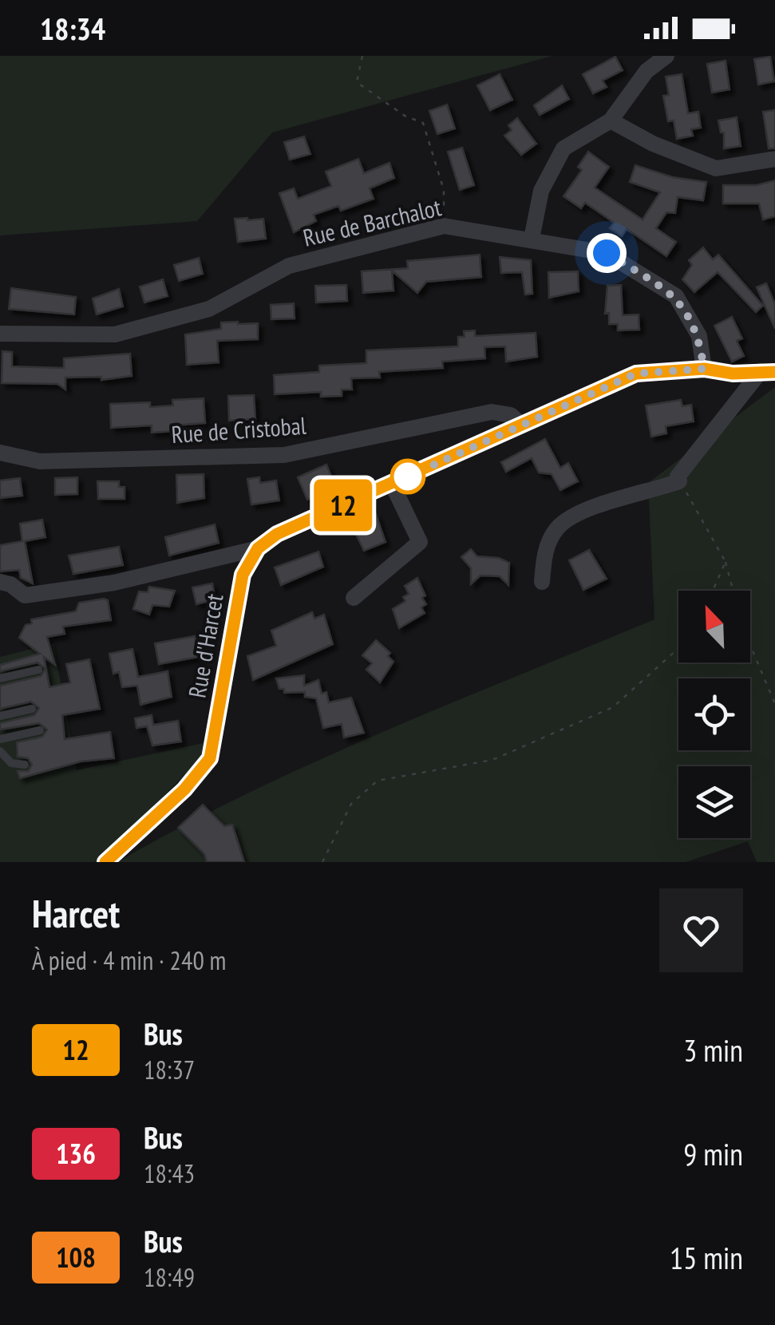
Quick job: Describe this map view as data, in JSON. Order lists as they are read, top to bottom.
{
  "streets": {
    "street": ["Rue de Barchalot", "Rue de Cristobal", "Rue d'Harcet"]
  },
  "lines": ["bus line 12"],
  "north": "top left",
  "page": {
    "status": "18:34",
    "on_map": "12",
    "heading": ["Harcet", "À pied · 4 min · 240 m"],
    "list": [
      {
        "mark": "12",
        "name": "Bus",
        "note": "18:37",
        "value": "3 min"
      },
      {
        "mark": "136",
        "name": "Bus",
        "note": "18:43",
        "value": "9 min"
      },
      {
        "mark": "108",
        "name": "Bus",
        "note": "18:49",
        "value": "15 min"
      }
    ]
  }
}
